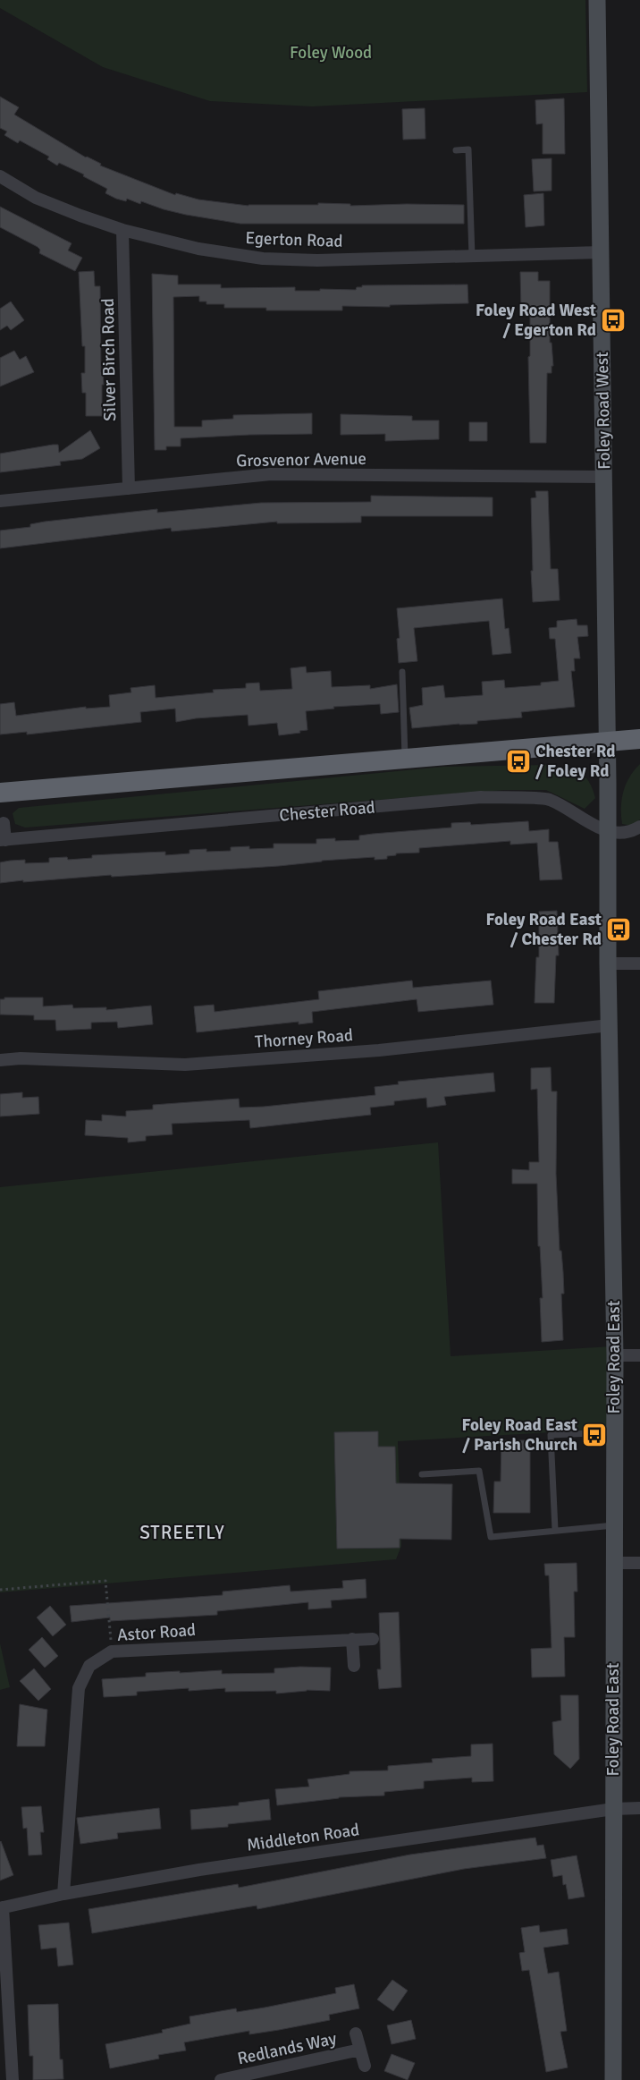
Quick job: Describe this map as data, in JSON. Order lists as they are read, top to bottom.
{
  "streets": {
    "main road": ["Foley Road West", "Foley Road East"],
    "street": [
      "Egerton Road",
      "Silver Birch Road",
      "Grosvenor Avenue",
      "Chester Road",
      "Thorney Road",
      "Astor Road",
      "Middleton Road",
      "Redlands Way"
    ]
  },
  "crossings": [
    ["Egerton Road", "Silver Birch Road"],
    ["Egerton Road", "Foley Road West"],
    ["Silver Birch Road", "Grosvenor Avenue"],
    ["Foley Road West", "Grosvenor Avenue"],
    ["Foley Road West", "Foley Road East"],
    ["Chester Road", "Foley Road East"],
    ["Thorney Road", "Foley Road East"],
    ["Foley Road East", "Middleton Road"],
    ["Astor Road", "Middleton Road"]
  ],
  "districts": ["STREETLY"],
  "parks": ["Foley Wood"],
  "places": {
    "bus stop": [
      "Foley Road West / Egerton Rd",
      "Chester Rd / Foley Rd",
      "Foley Road East / Chester Rd",
      "Foley Road East / Parish Church"
    ]
  }
}
